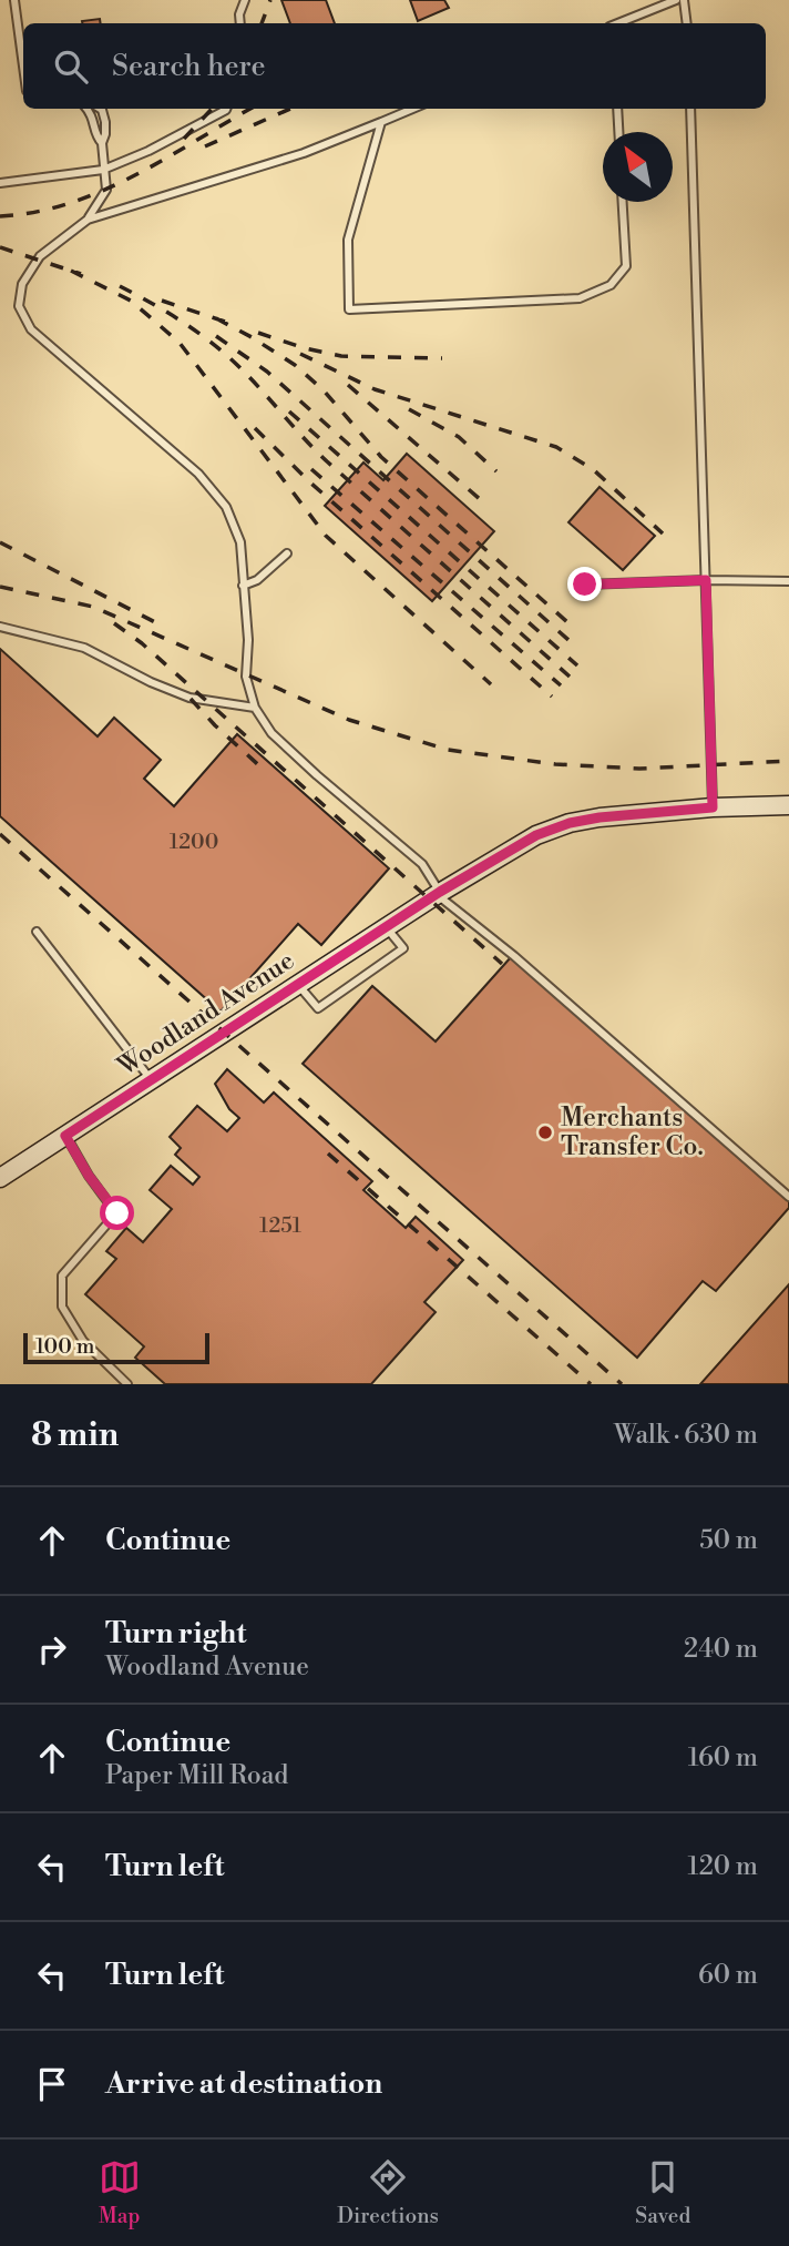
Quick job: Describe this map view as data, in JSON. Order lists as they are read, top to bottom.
{
  "streets": {
    "street": ["Woodland Avenue"]
  },
  "places": ["Merchants Transfer Co."],
  "house_numbers": ["1200", "1251"],
  "scale_bar": "100 m",
  "north": "top left",
  "page": {
    "search": "Search here",
    "scale": "100 m",
    "heading": ["8 min", "Walk · 630 m"],
    "list": [
      ["Continue", "50 m"],
      ["Turn right", "Woodland Avenue", "240 m"],
      ["Continue", "Paper Mill Road", "160 m"],
      ["Turn left", "120 m"],
      ["Turn left", "60 m"],
      "Arrive at destination"
    ],
    "nav": ["Map", "Directions", "Saved"]
  }
}
